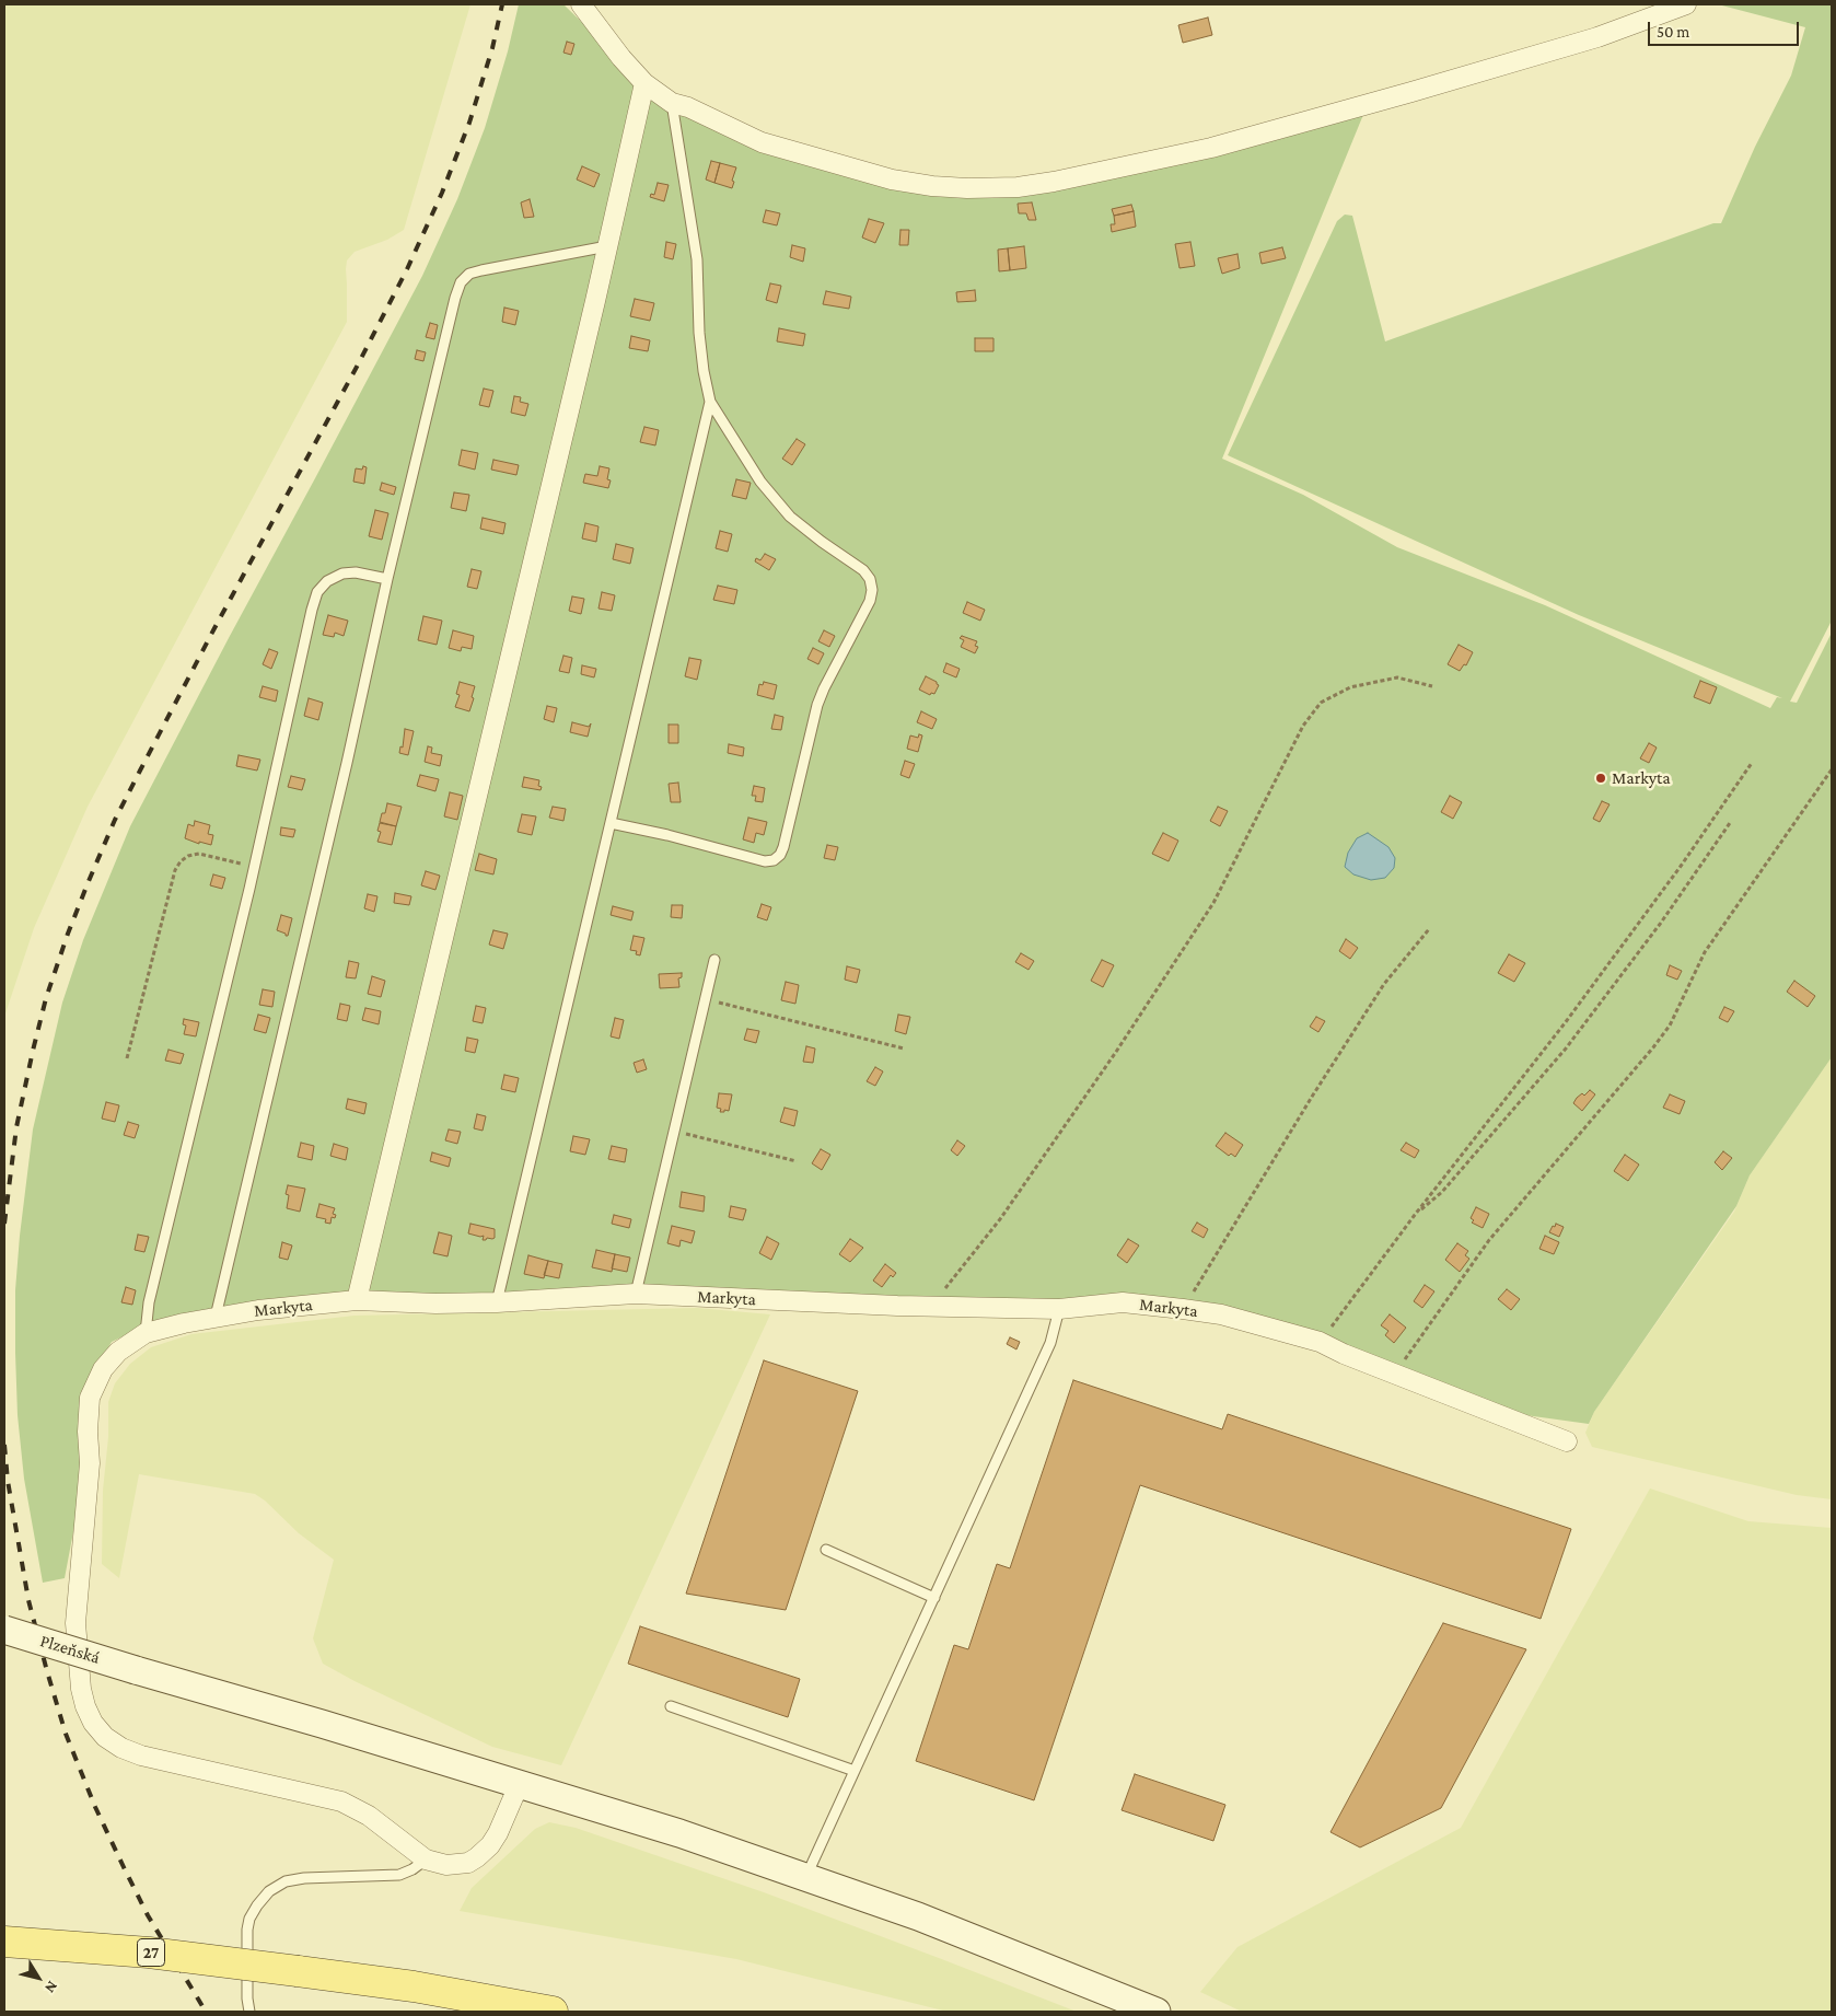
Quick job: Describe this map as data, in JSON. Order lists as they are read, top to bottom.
{
  "streets": {
    "main road": ["Plzeňská", "27"],
    "street": ["Markyta"]
  },
  "places": ["Markyta"],
  "scale_bar": "50 m",
  "north": "bottom right"
}
